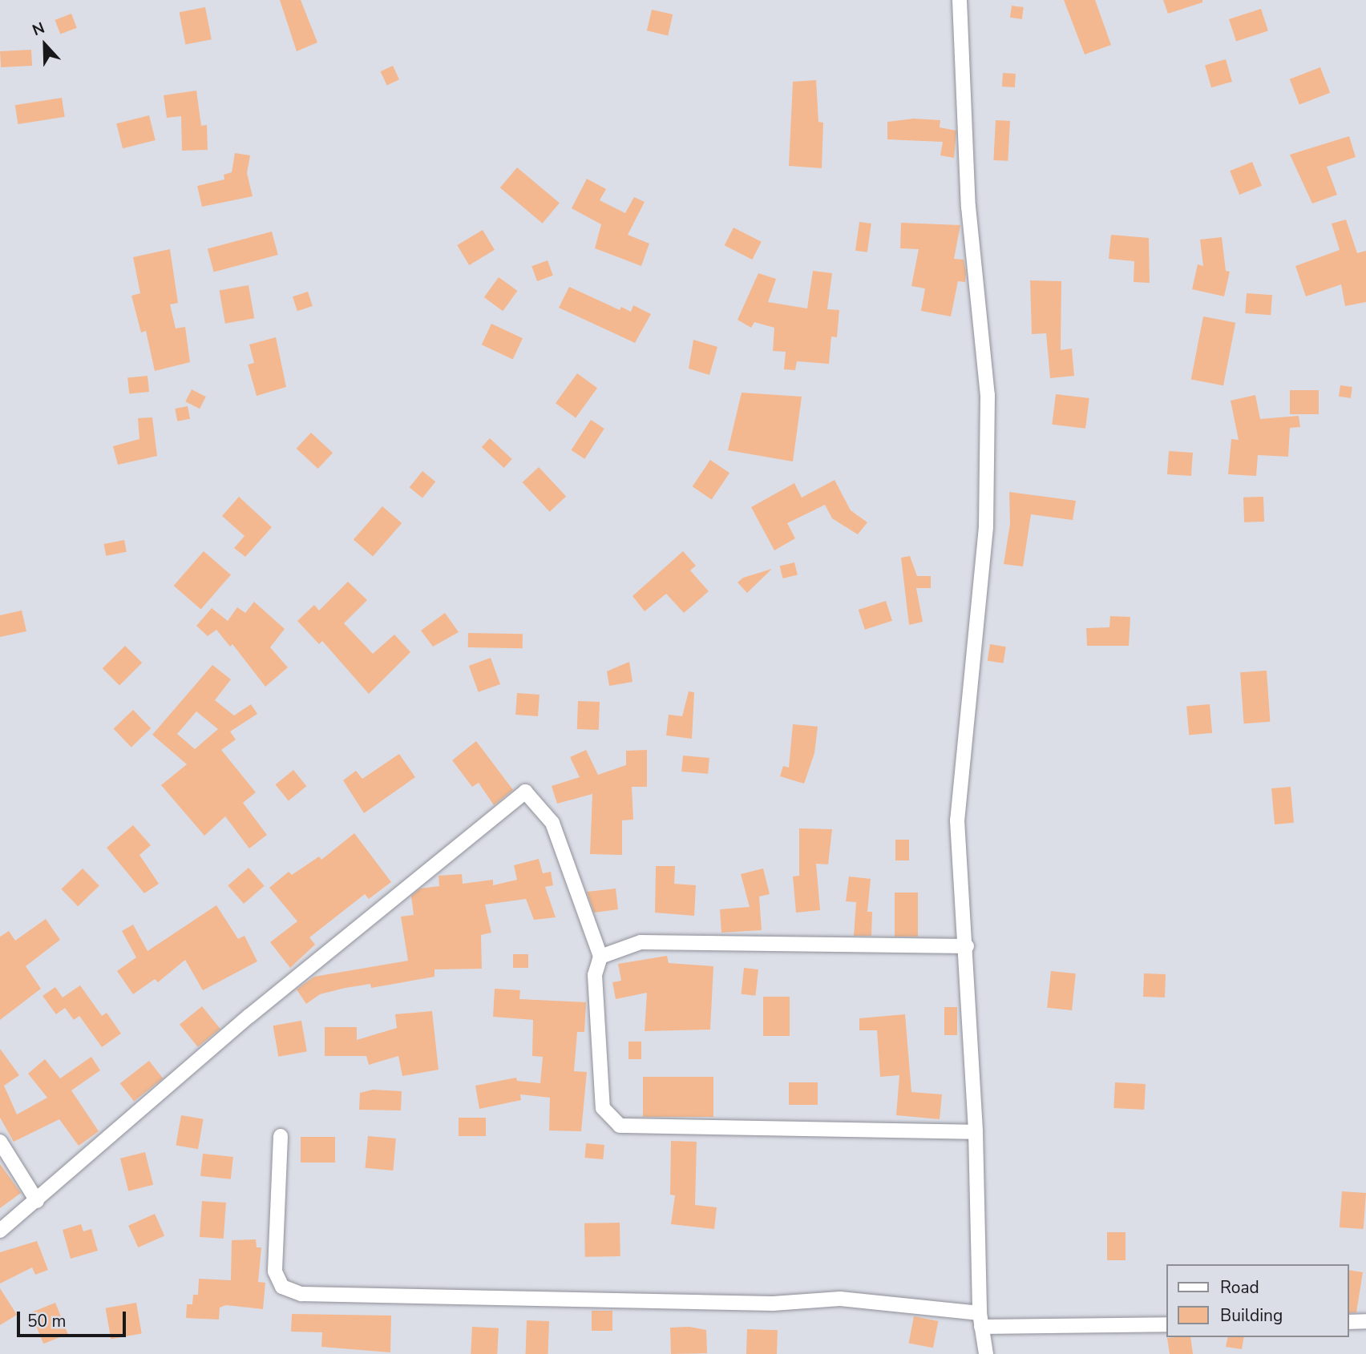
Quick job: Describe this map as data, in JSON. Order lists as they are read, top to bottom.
{
  "legend": ["Road", "Building"],
  "scale_bar": "50 m",
  "north": "top"
}
